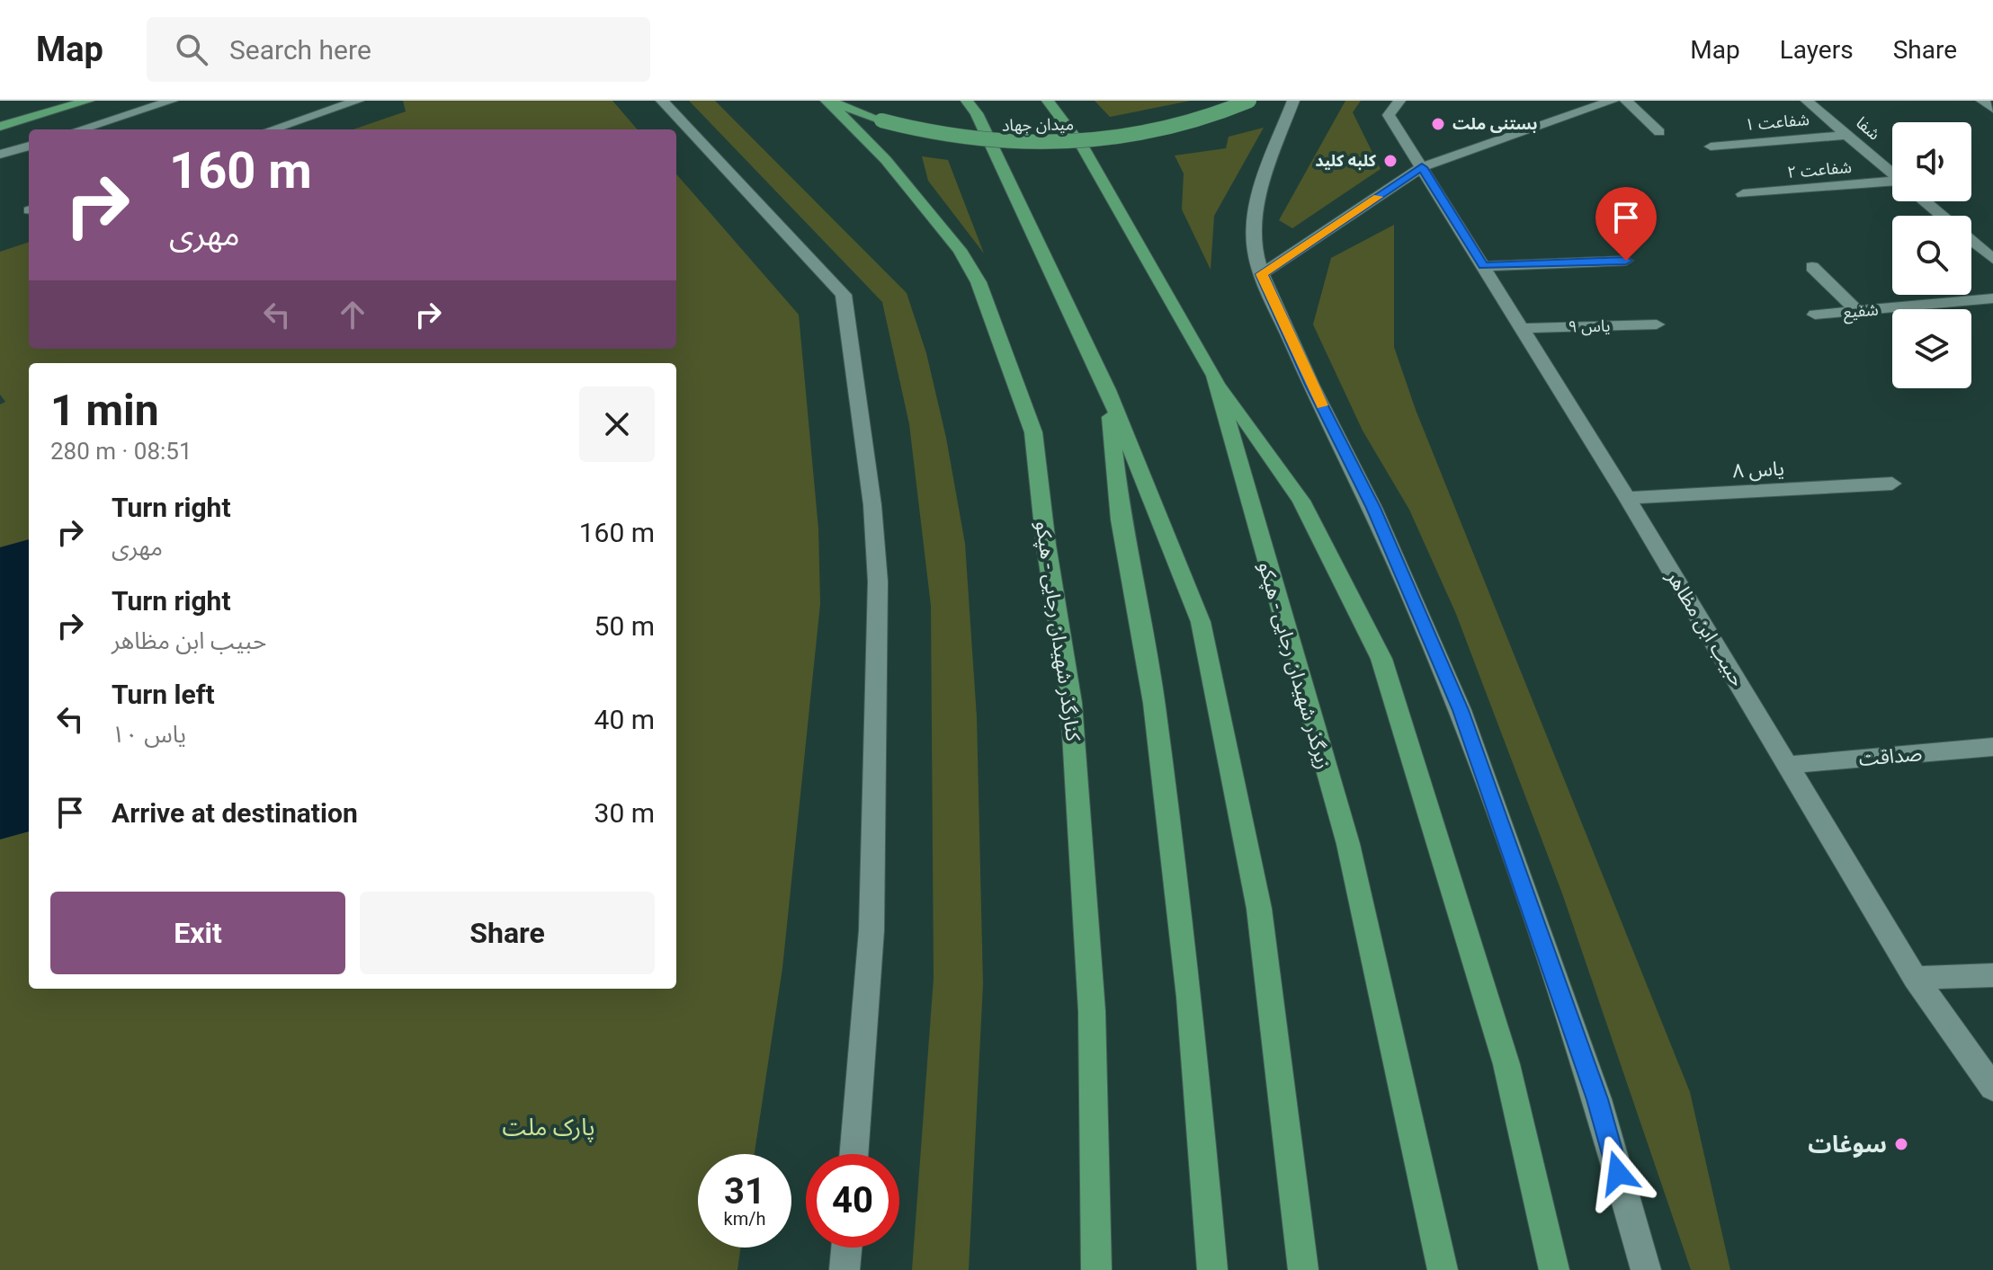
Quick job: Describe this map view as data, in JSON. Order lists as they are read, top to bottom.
{
  "streets": {
    "main road": ["میدان جهاد", "کنارگذر شهیدان رجایی - هپکو", "زیرگذر شهیدان رجایی - هپکو"],
    "street": [
      "شفاعت ۱",
      "شفا",
      "شفاعت ۲",
      "شفیع",
      "یاس ۹",
      "یاس ۸",
      "حبیب ابن مظاهر",
      "صداقت"
    ]
  },
  "crossings": [
    ["شفاعت ۱", "شفا"],
    ["میدان جهاد", "کنارگذر شهیدان رجایی - هپکو"],
    ["یاس ۹", "حبیب ابن مظاهر"],
    ["یاس ۸", "حبیب ابن مظاهر"],
    ["حبیب ابن مظاهر", "صداقت"]
  ],
  "parks": ["پارک ملت"],
  "places": ["بستنی ملت", "کلبه کلید", "سوغات"],
  "page": {
    "header": "Map",
    "search": "Search here",
    "nav": ["Map", "Layers", "Share"],
    "turn": ["160 m", "مهری"],
    "heading": ["1 min", "280 m · 08:51"],
    "list": [
      {
        "name": "Turn right",
        "note": "مهری",
        "value": "160 m"
      },
      {
        "name": "Turn right",
        "note": "حبیب ابن مظاهر",
        "value": "50 m"
      },
      {
        "name": "Turn left",
        "note": "یاس ۱۰",
        "value": "40 m"
      },
      {
        "name": "Arrive at destination",
        "value": "30 m"
      }
    ],
    "buttons": ["Exit", "Share"],
    "speed": "31 km/h",
    "limit": "40"
  }
}
